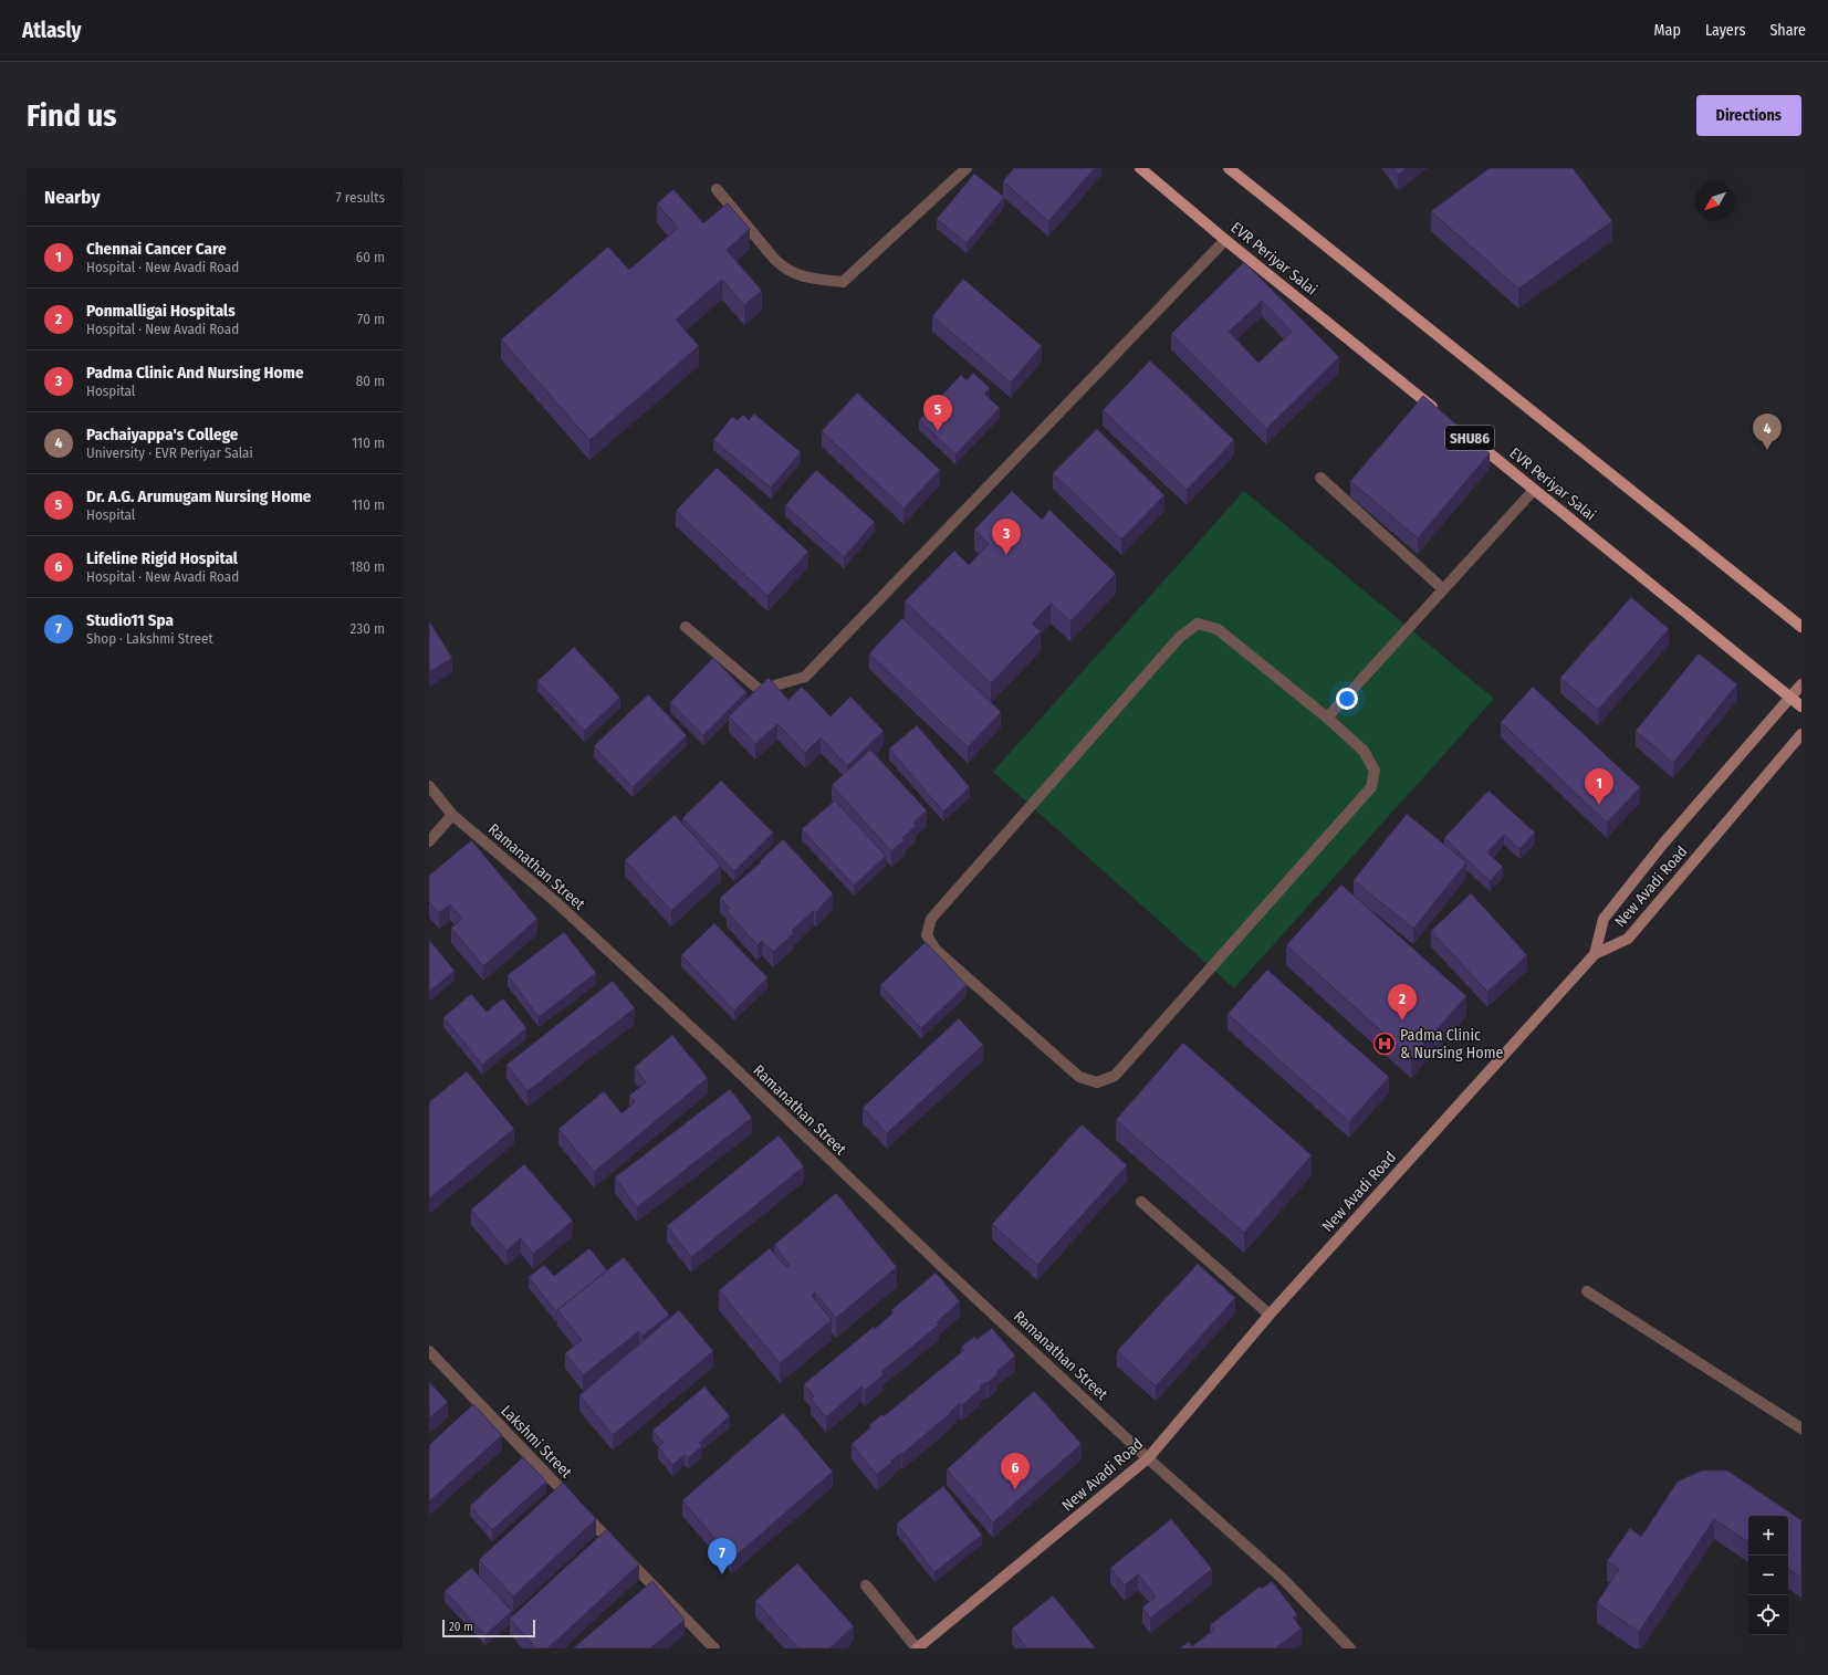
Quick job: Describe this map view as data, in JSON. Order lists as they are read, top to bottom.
{
  "streets": {
    "main road": ["EVR Periyar Salai", "SHU86", "New Avadi Road"],
    "street": ["Ramanathan Street", "Lakshmi Street"]
  },
  "crossings": [
    ["Ramanathan Street", "New Avadi Road"]
  ],
  "places": {
    "hospital": ["Padma Clinic & Nursing Home"]
  },
  "scale_bar": "20 m",
  "north": "bottom left",
  "page": {
    "header": "Atlasly",
    "nav": ["Map", "Layers", "Share"],
    "buttons": "Directions",
    "title": "Find us",
    "heading": ["Nearby", "7 results"],
    "list": [
      {
        "mark": "1",
        "name": "Chennai Cancer Care",
        "note": "Hospital · New Avadi Road",
        "value": "60 m"
      },
      {
        "mark": "2",
        "name": "Ponmalligai Hospitals",
        "note": "Hospital · New Avadi Road",
        "value": "70 m"
      },
      {
        "mark": "3",
        "name": "Padma Clinic And Nursing Home",
        "note": "Hospital",
        "value": "80 m"
      },
      {
        "mark": "4",
        "name": "Pachaiyappa's College",
        "note": "University · EVR Periyar Salai",
        "value": "110 m"
      },
      {
        "mark": "5",
        "name": "Dr. A.G. Arumugam Nursing Home",
        "note": "Hospital",
        "value": "110 m"
      },
      {
        "mark": "6",
        "name": "Lifeline Rigid Hospital",
        "note": "Hospital · New Avadi Road",
        "value": "180 m"
      },
      {
        "mark": "7",
        "name": "Studio11 Spa",
        "note": "Shop · Lakshmi Street",
        "value": "230 m"
      }
    ],
    "pins": [
      "5",
      "4",
      "3",
      "1",
      "2",
      "6",
      "7"
    ],
    "map_buttons": ["+", "−"],
    "scale": "20 m"
  }
}
